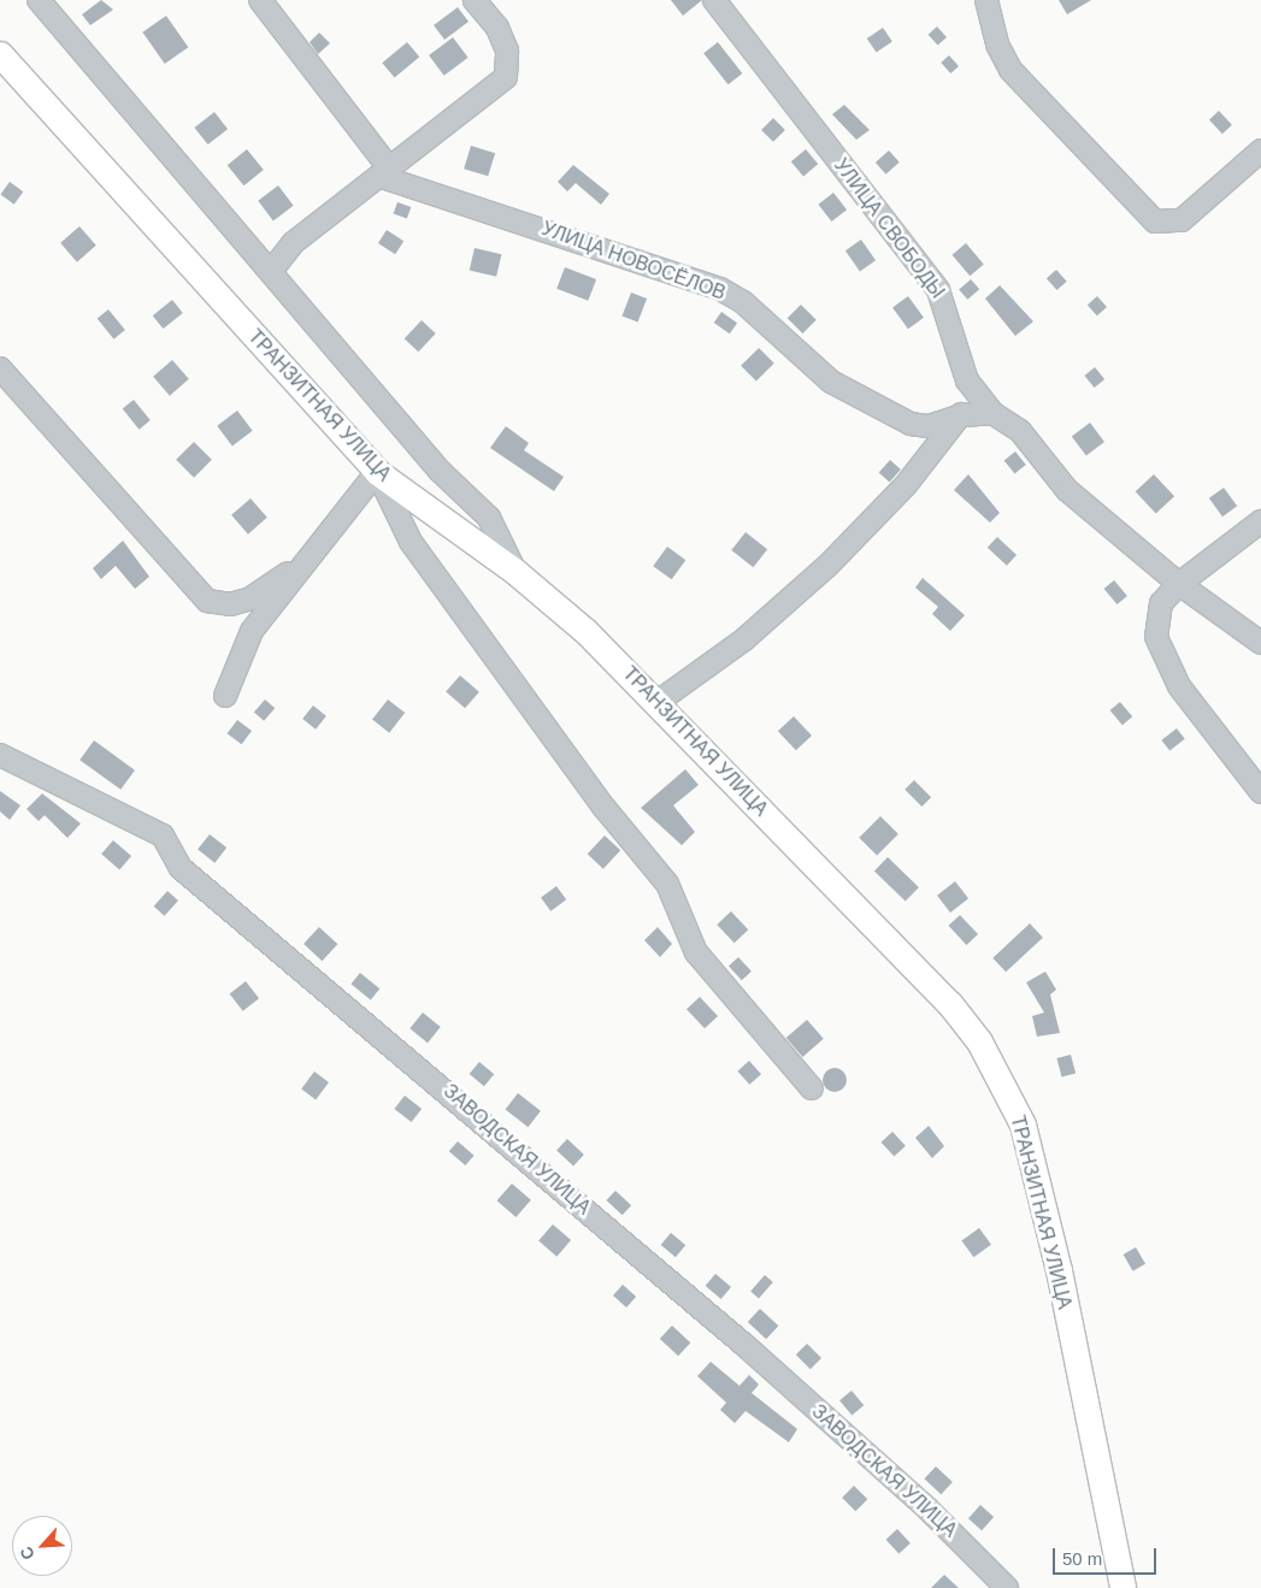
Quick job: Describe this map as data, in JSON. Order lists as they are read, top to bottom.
{
  "streets": {
    "main road": ["ТРАНЗИТНАЯ УЛИЦА"],
    "street": ["УЛИЦА СВОБОДЫ", "УЛИЦА НОВОСЁЛОВ", "ЗАВОДСКАЯ УЛИЦА"]
  },
  "crossings": [
    ["УЛИЦА СВОБОДЫ", "УЛИЦА НОВОСЁЛОВ"]
  ],
  "scale_bar": "50 m",
  "north": "bottom left"
}
